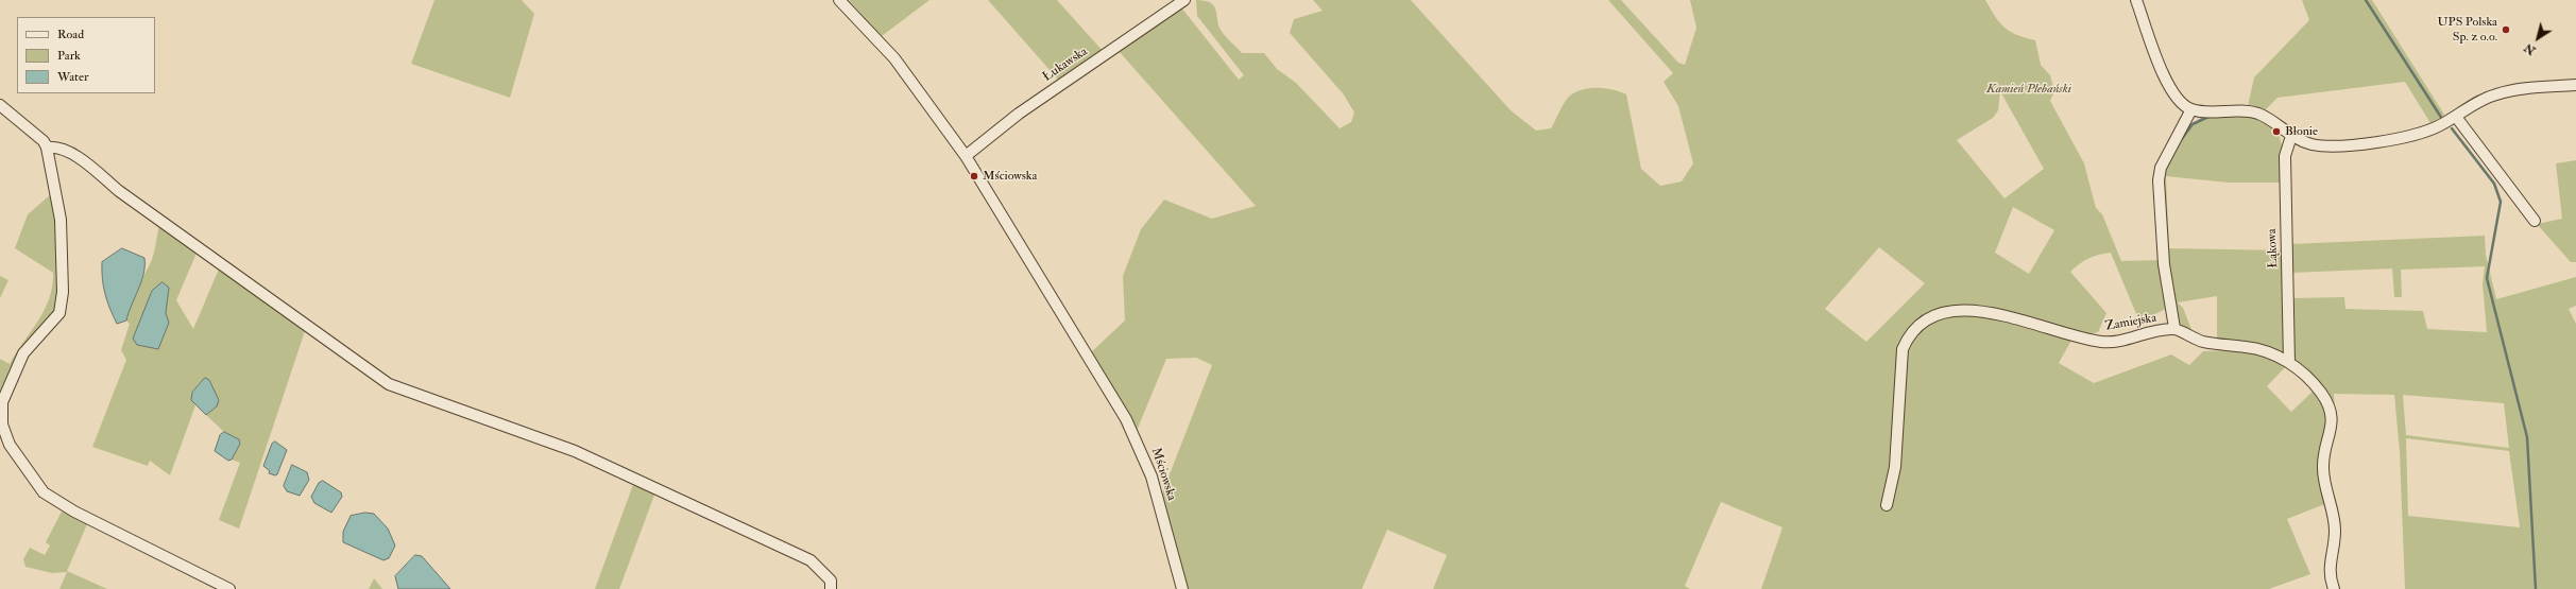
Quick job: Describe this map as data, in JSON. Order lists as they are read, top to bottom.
{
  "streets": {
    "street": [
      "Łukawska",
      "Łąkowa",
      "Zamiejska",
      "Mściowska"
    ]
  },
  "crossings": [
    ["Łukawska", "Mściowska"],
    ["Łąkowa", "Zamiejska"]
  ],
  "parks": ["Kamień Plebański"],
  "places": ["UPS Polska Sp. z o.o.", "Błonie", "Mściowska"],
  "legend": ["Road", "Park", "Water"],
  "north": "bottom left"
}
